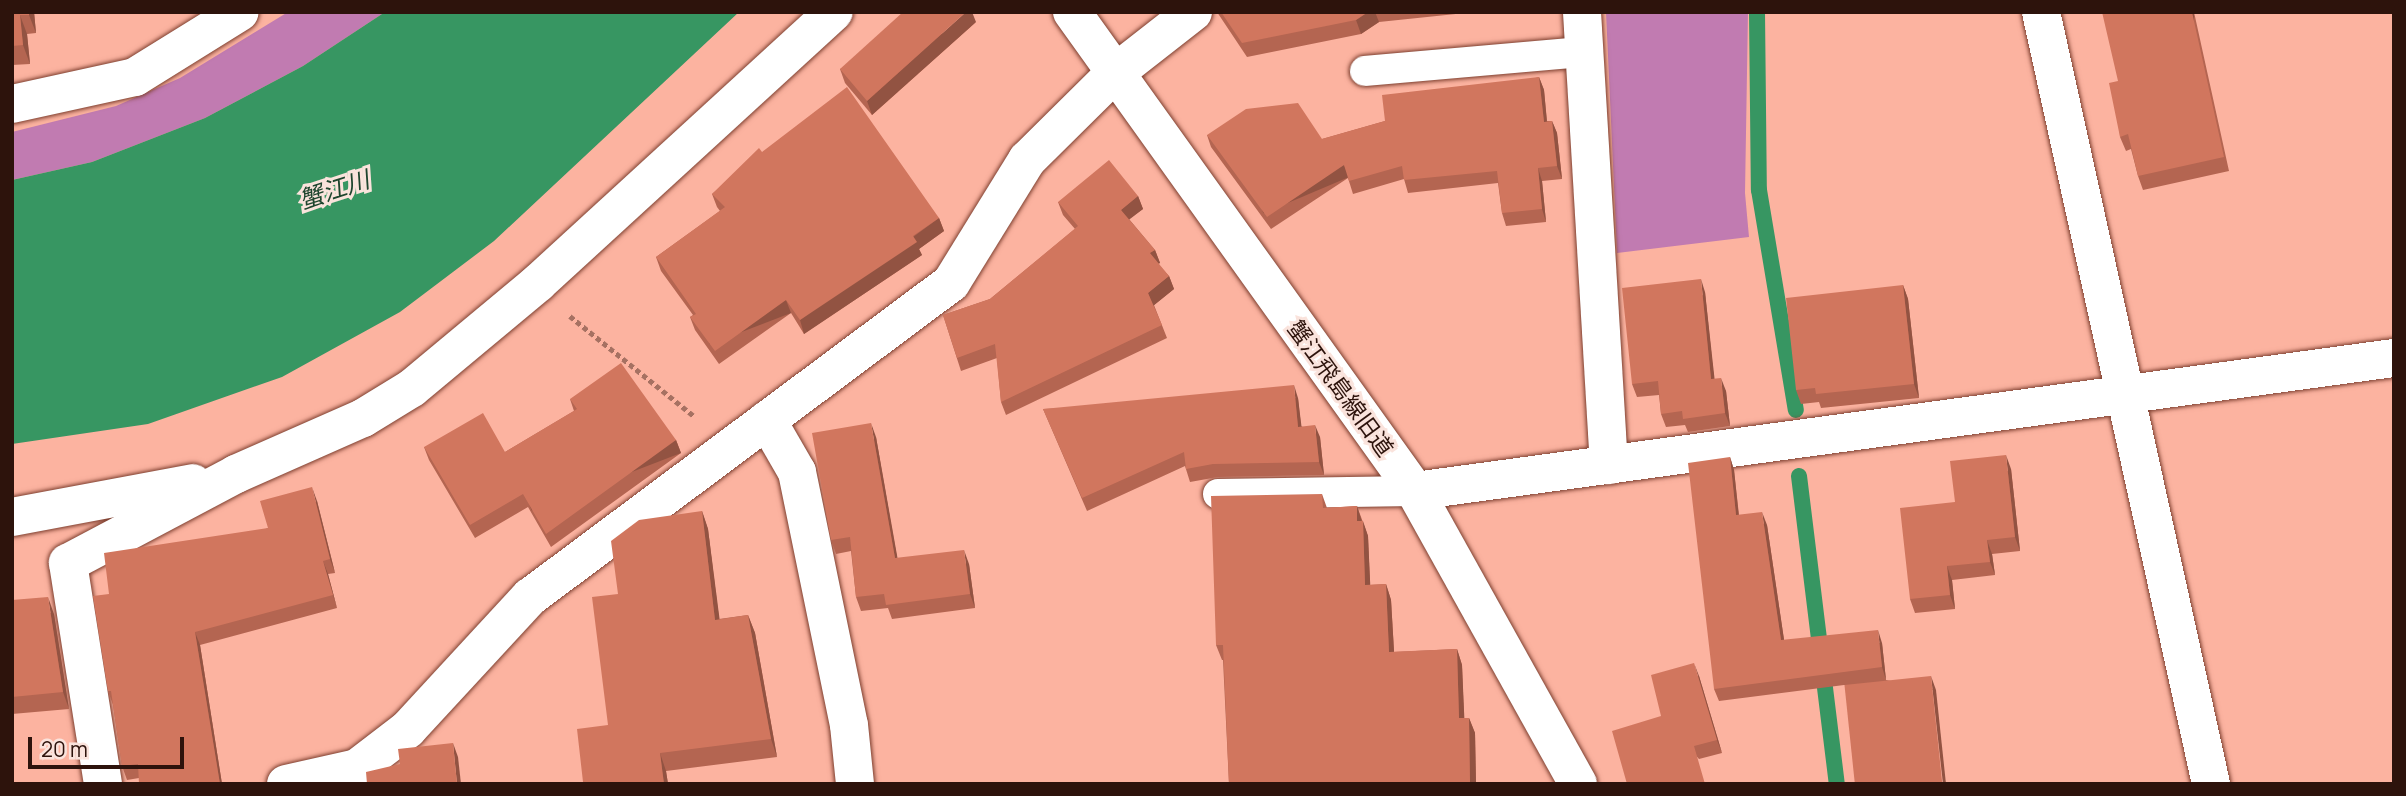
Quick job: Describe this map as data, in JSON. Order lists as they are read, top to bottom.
{
  "streets": {
    "street": ["蟹江飛島線旧道"]
  },
  "water": ["蟹江川"],
  "scale_bar": "20 m"
}
